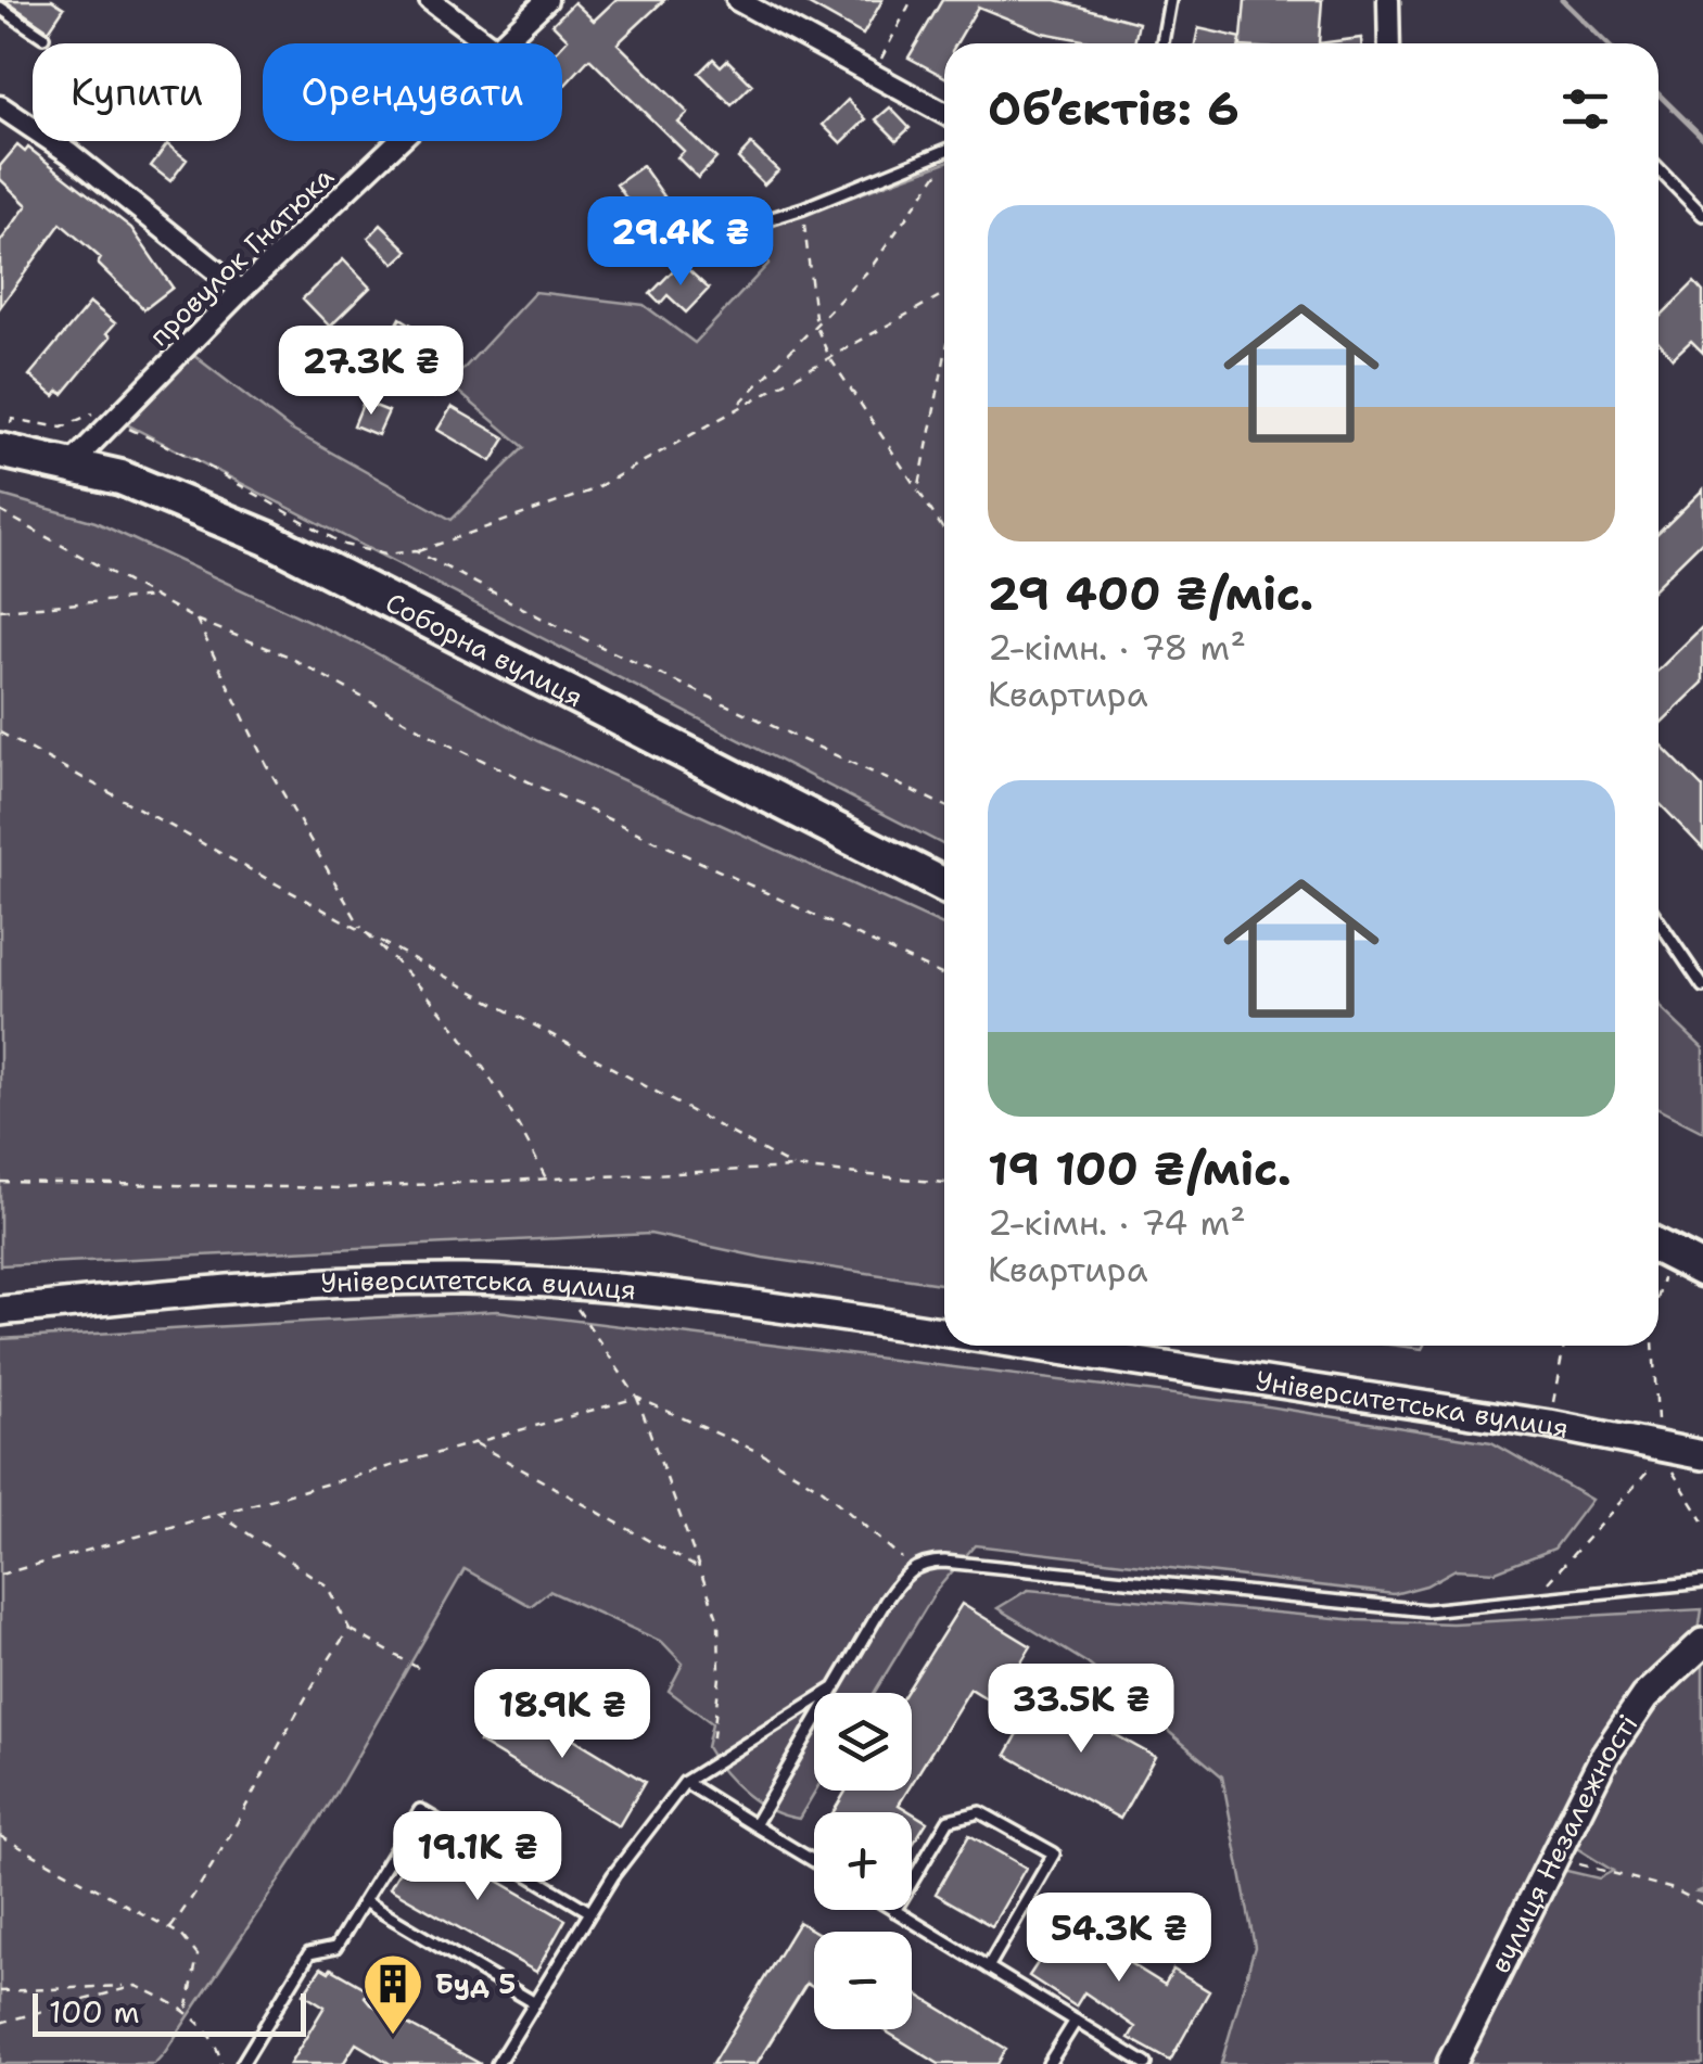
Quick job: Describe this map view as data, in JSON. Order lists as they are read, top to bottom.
{
  "streets": {
    "main road": ["Соборна вулиця", "Університетська вулиця", "вулиця Незалежності"],
    "street": ["провулок Гнатюка"]
  },
  "crossings": [
    ["провулок Гнатюка", "Соборна вулиця"]
  ],
  "places": {
    "building": ["Буд 5"]
  },
  "scale_bar": "100 m",
  "page": {
    "chip": ["Купити", "Орендувати"],
    "heading": "Об’єктів: 6",
    "list": [
      {
        "name": "29 400 ₴/міс.",
        "note": "2-кімн. · 78 m² · Квартира"
      },
      {
        "name": "19 100 ₴/міс.",
        "note": "2-кімн. · 74 m² · Квартира"
      }
    ],
    "price": [
      "29.4K ₴",
      "27.3K ₴",
      "33.5K ₴",
      "18.9K ₴",
      "19.1K ₴",
      "54.3K ₴"
    ],
    "map_buttons": ["+", "−"],
    "scale": "100 m"
  }
}
